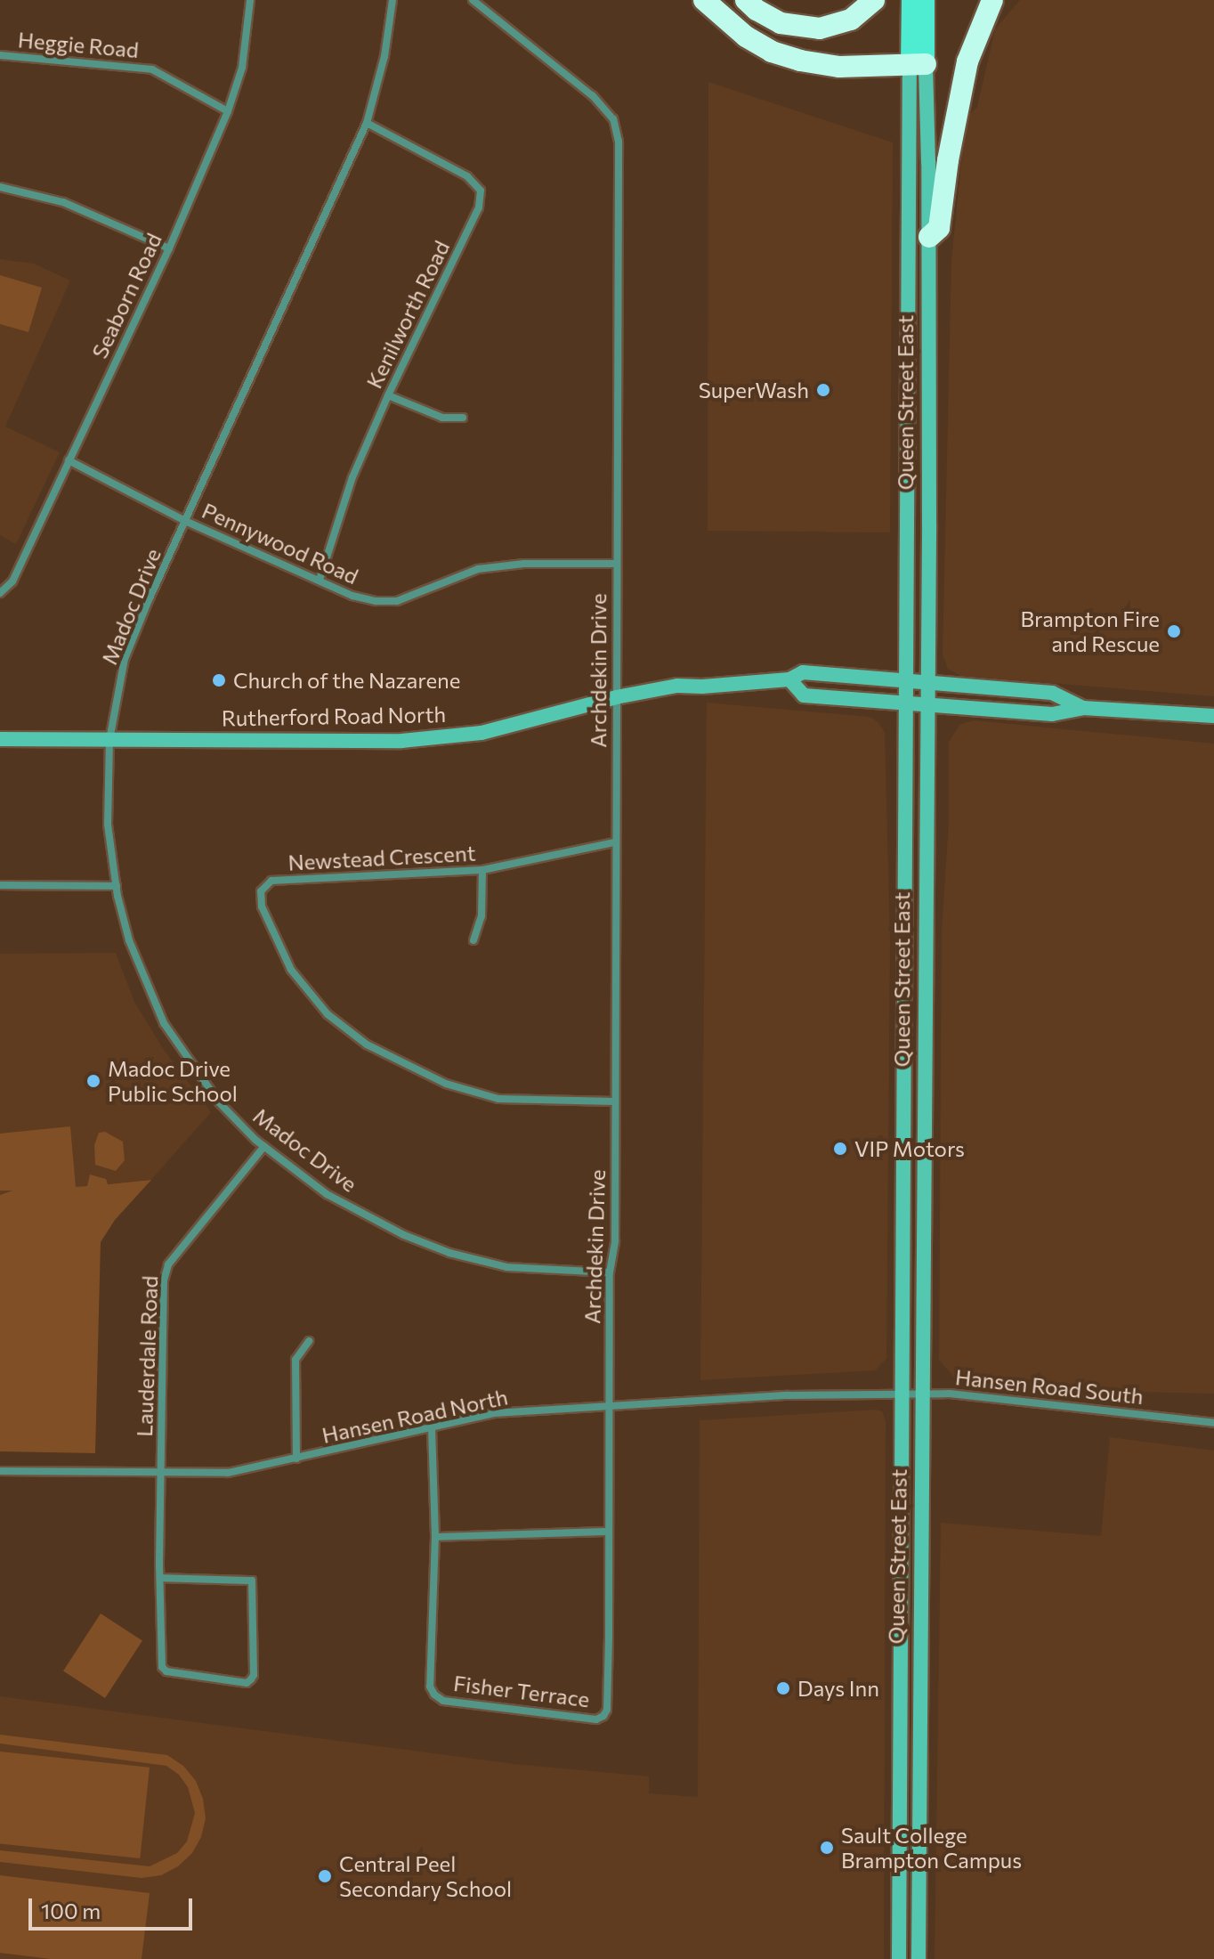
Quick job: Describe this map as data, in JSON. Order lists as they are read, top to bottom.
{
  "streets": {
    "main road": ["Queen Street East", "Rutherford Road North"],
    "street": [
      "Heggie Road",
      "Seaborn Road",
      "Kenilworth Road",
      "Pennywood Road",
      "Madoc Drive",
      "Archdekin Drive",
      "Newstead Crescent",
      "Lauderdale Road",
      "Hansen Road South",
      "Hansen Road North",
      "Fisher Terrace"
    ]
  },
  "crossings": [
    ["Heggie Road", "Seaborn Road"],
    ["Seaborn Road", "Pennywood Road"],
    ["Kenilworth Road", "Pennywood Road"],
    ["Kenilworth Road", "Madoc Drive"],
    ["Queen Street East", "Rutherford Road North"],
    ["Queen Street East", "Hansen Road South"],
    ["Pennywood Road", "Madoc Drive"],
    ["Pennywood Road", "Archdekin Drive"],
    ["Madoc Drive", "Archdekin Drive"],
    ["Madoc Drive", "Rutherford Road North"],
    ["Madoc Drive", "Lauderdale Road"],
    ["Archdekin Drive", "Rutherford Road North"],
    ["Archdekin Drive", "Newstead Crescent"],
    ["Archdekin Drive", "Hansen Road North"],
    ["Archdekin Drive", "Fisher Terrace"],
    ["Lauderdale Road", "Hansen Road North"],
    ["Hansen Road South", "Hansen Road North"],
    ["Hansen Road North", "Fisher Terrace"]
  ],
  "places": [
    "SuperWash",
    "Brampton Fire and Rescue",
    "Church of the Nazarene",
    "Madoc Drive Public School",
    "VIP Motors",
    "Days Inn",
    "Sault College Brampton Campus",
    "Central Peel Secondary School"
  ],
  "scale_bar": "100 m"
}
